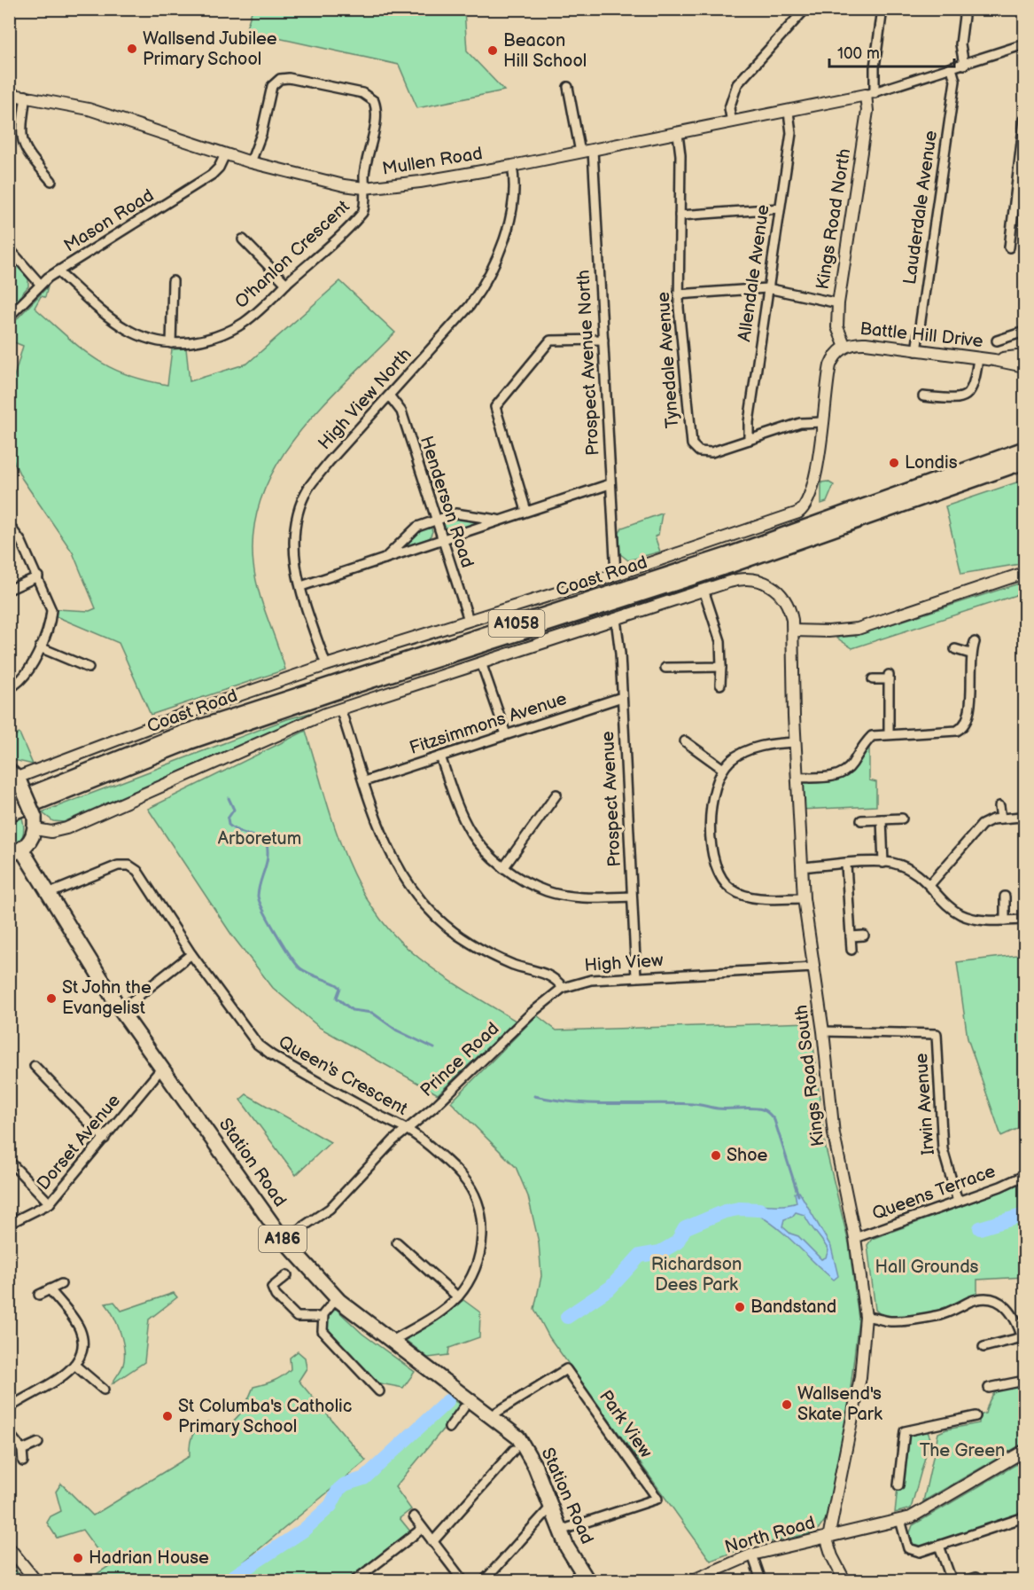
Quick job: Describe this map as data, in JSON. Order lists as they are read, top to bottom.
{
  "streets": {
    "main road": [
      "Coast Road",
      "A1058",
      "Station Road",
      "A186"
    ],
    "street": [
      "Mullen Road",
      "Lauderdale Avenue",
      "Kings Road North",
      "Mason Road",
      "O'hanlon Crescent",
      "Allendale Avenue",
      "Battle Hill Drive",
      "Tynedale Avenue",
      "Prospect Avenue North",
      "High View North",
      "Henderson Road",
      "Fitzsimmons Avenue",
      "Prospect Avenue",
      "High View",
      "Prince Road",
      "Queen's Crescent",
      "Kings Road South",
      "Irwin Avenue",
      "Dorset Avenue",
      "Queens Terrace",
      "Park View",
      "North Road"
    ]
  },
  "crossings": [
    ["Mullen Road", "Kings Road North"],
    ["Mullen Road", "Mason Road"],
    ["Mullen Road", "O'hanlon Crescent"],
    ["Mullen Road", "Allendale Avenue"],
    ["Mullen Road", "Tynedale Avenue"],
    ["Mullen Road", "Prospect Avenue North"],
    ["Mullen Road", "High View North"],
    ["Lauderdale Avenue", "Battle Hill Drive"],
    ["Kings Road North", "Battle Hill Drive"],
    ["Mason Road", "O'hanlon Crescent"],
    ["Allendale Avenue", "Tynedale Avenue"],
    ["Tynedale Avenue", "Coast Road"],
    ["Prospect Avenue North", "Coast Road"],
    ["High View North", "Henderson Road"],
    ["High View North", "Coast Road"],
    ["Henderson Road", "Coast Road"],
    ["Fitzsimmons Avenue", "Prospect Avenue"],
    ["Fitzsimmons Avenue", "High View"],
    ["Prospect Avenue", "High View"],
    ["High View", "Prince Road"],
    ["High View", "Kings Road South"],
    ["Prince Road", "Queen's Crescent"],
    ["Prince Road", "Station Road"],
    ["Queen's Crescent", "Station Road"],
    ["Kings Road South", "Irwin Avenue"],
    ["Kings Road South", "Queens Terrace"],
    ["Kings Road South", "North Road"],
    ["Irwin Avenue", "Queens Terrace"],
    ["Dorset Avenue", "Station Road"],
    ["Station Road", "Park View"]
  ],
  "parks": [
    "Arboretum",
    "Richardson Dees Park",
    "Hall Grounds",
    "The Green"
  ],
  "places": [
    "Wallsend Jubilee Primary School",
    "Beacon Hill School",
    "Londis",
    "St John the Evangelist",
    "Shoe",
    "Bandstand",
    "Wallsend's Skate Park",
    "St Columba's Catholic Primary School",
    "Hadrian House"
  ],
  "scale_bar": "100 m"
}
